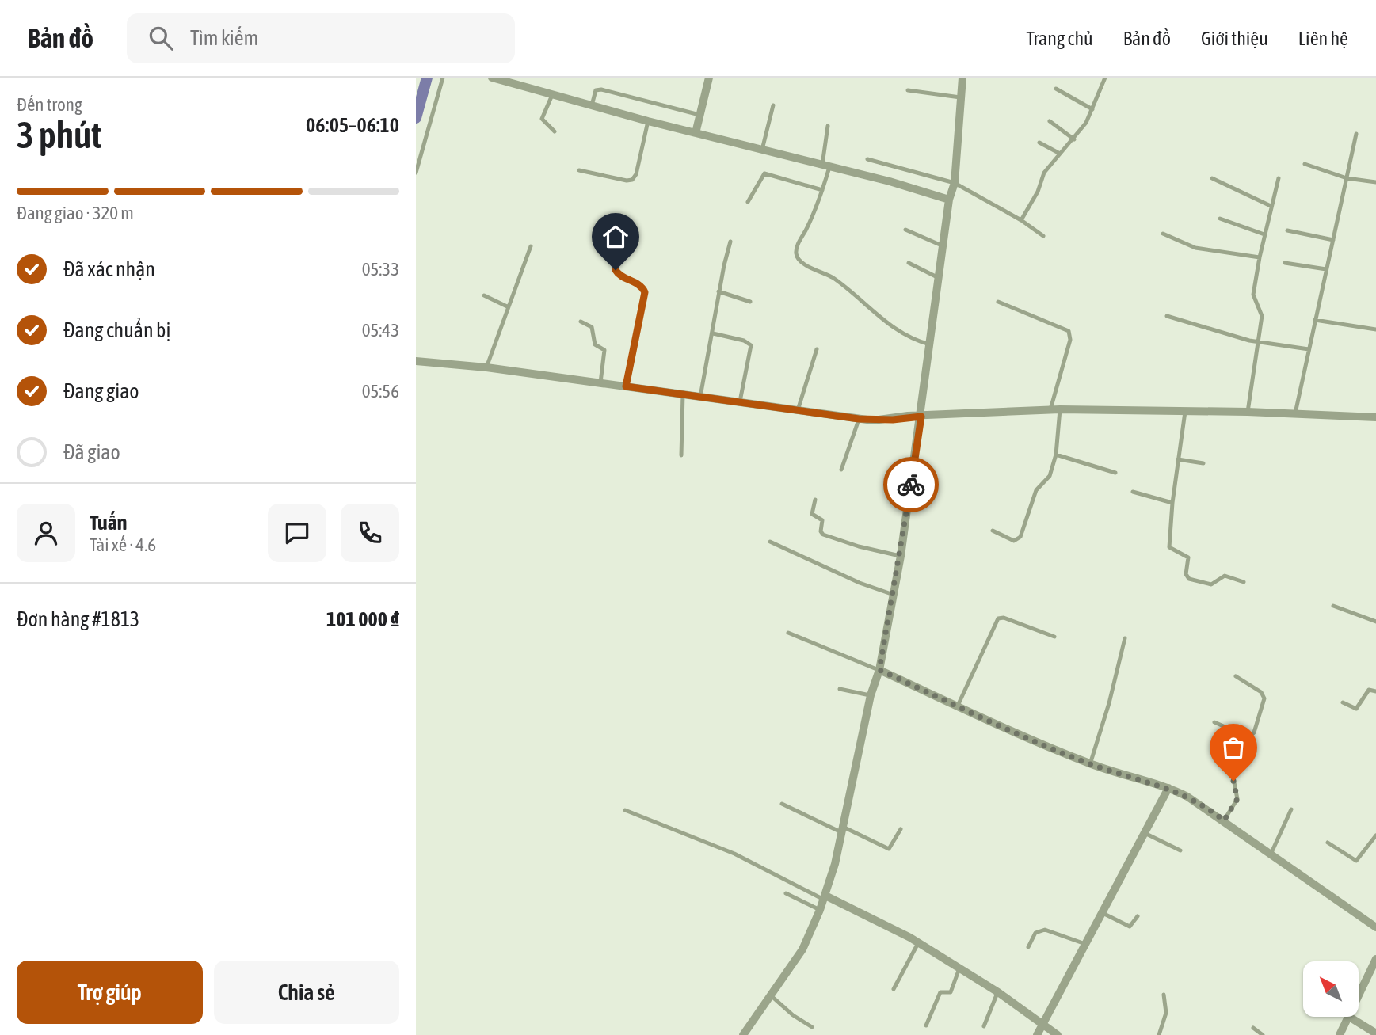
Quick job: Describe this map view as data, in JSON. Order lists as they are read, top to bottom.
{
  "north": "top left",
  "page": {
    "header": "Bản đồ",
    "search": "Tìm kiếm",
    "nav": [
      "Trang chủ",
      "Bản đồ",
      "Giới thiệu",
      "Liên hệ"
    ],
    "heading": ["3 phút", "Đến trong", "06:05–06:10"],
    "panel": [
      "Tuấn",
      "Tài xế · 4.6",
      "Đơn hàng #1813",
      "101 000 ₫"
    ],
    "bar": "Đang giao · 320 m",
    "list": [
      ["Đã xác nhận", "05:33"],
      ["Đang chuẩn bị", "05:43"],
      ["Đang giao", "05:56"],
      "Đã giao"
    ],
    "buttons": ["Trợ giúp", "Chia sẻ"]
  }
}
